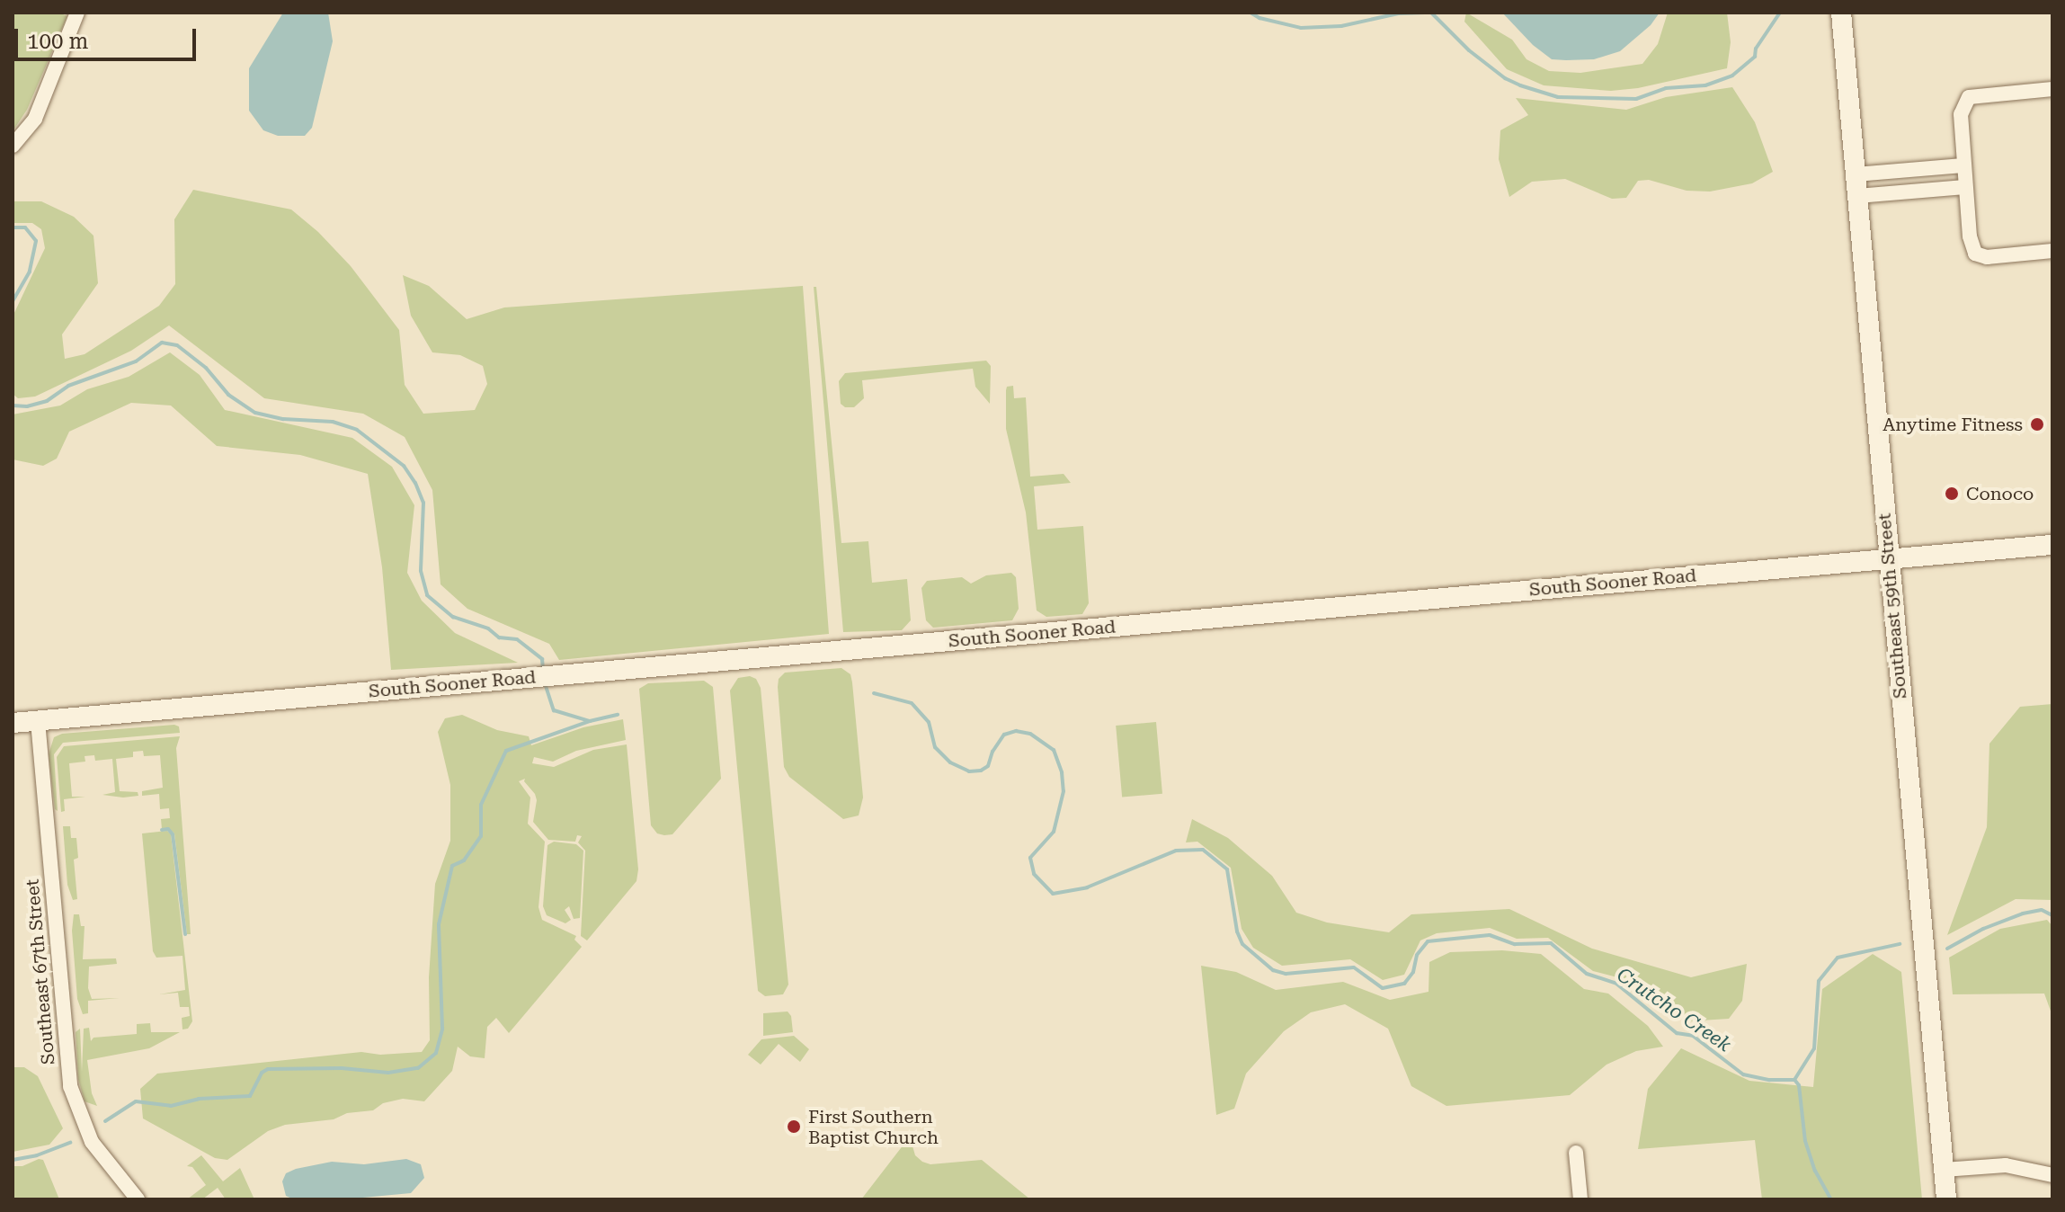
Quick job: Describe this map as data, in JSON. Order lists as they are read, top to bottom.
{
  "streets": {
    "main road": ["South Sooner Road", "Southeast 59th Street"],
    "street": ["Southeast 67th Street"]
  },
  "crossings": [
    ["South Sooner Road", "Southeast 59th Street"],
    ["South Sooner Road", "Southeast 67th Street"]
  ],
  "water": ["Crutcho Creek"],
  "places": ["Anytime Fitness", "Conoco", "First Southern Baptist Church"],
  "scale_bar": "100 m"
}
